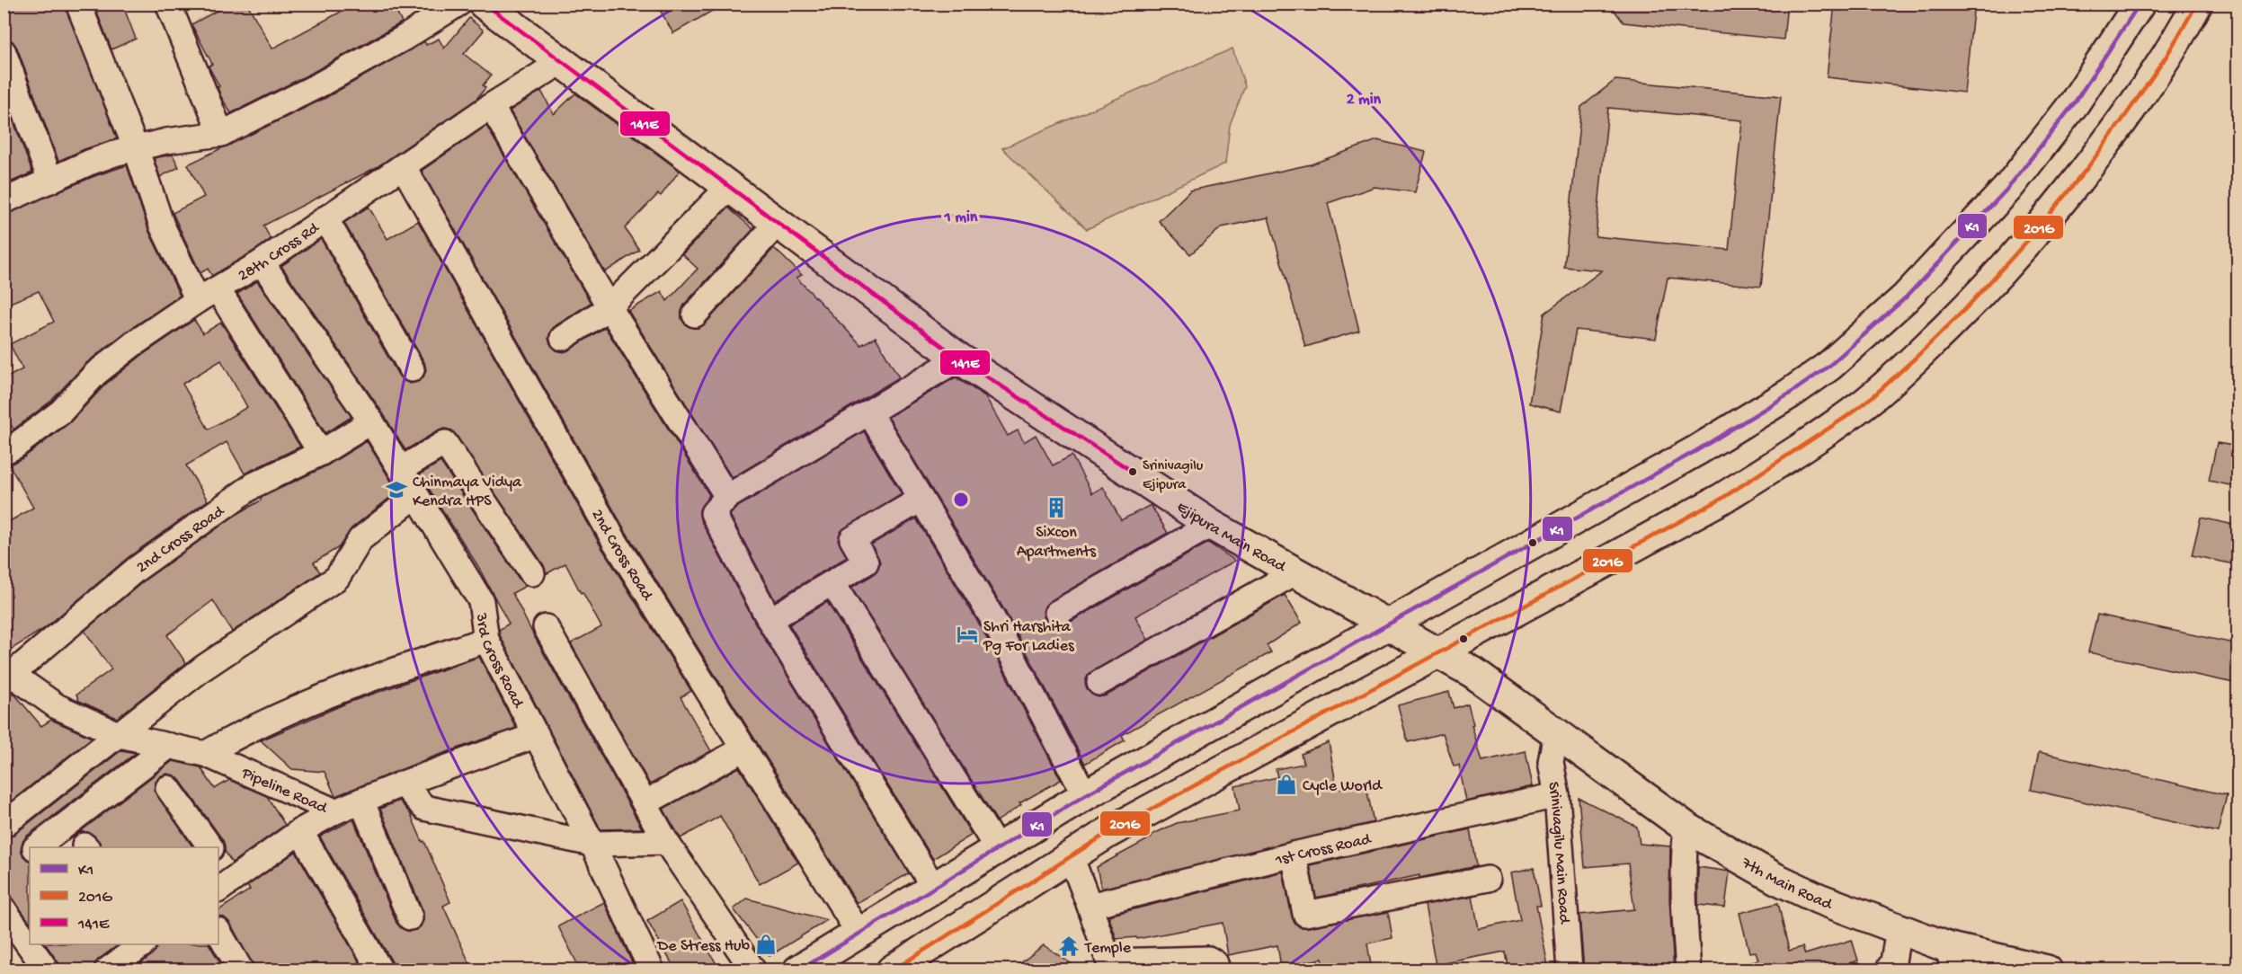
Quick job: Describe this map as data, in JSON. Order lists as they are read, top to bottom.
{
  "streets": {
    "main road": ["Ejipura Main Road", "7th Main Road"],
    "street": [
      "28th Cross Rd",
      "2nd Cross Road",
      "3rd Cross Road",
      "Pipeline Road",
      "1st Cross Road",
      "Srinivagilu Main Road"
    ]
  },
  "crossings": [
    ["28th Cross Rd", "Ejipura Main Road"],
    ["28th Cross Rd", "2nd Cross Road"],
    ["28th Cross Rd", "3rd Cross Road"],
    ["Ejipura Main Road", "Srinivagilu Main Road"],
    ["Ejipura Main Road", "7th Main Road"],
    ["2nd Cross Road", "3rd Cross Road"],
    ["2nd Cross Road", "Pipeline Road"],
    ["3rd Cross Road", "Pipeline Road"],
    ["1st Cross Road", "Srinivagilu Main Road"],
    ["Srinivagilu Main Road", "7th Main Road"]
  ],
  "places": {
    "other": ["Srinivagilu Ejipura"],
    "school or university": ["Chinmaya Vidya Kendra HPS"],
    "building": ["Sixcon Apartments"],
    "hotel": ["Shri Harshita Pg For Ladies"],
    "shop": ["Cycle World", "De Stress Hub"],
    "temple": ["Temple"]
  },
  "lines": ["transit line K1", "transit line 201G", "transit line 141E"],
  "legend": ["K1", "201G", "141E"],
  "rings": ["2 min", "1 min"]
}
